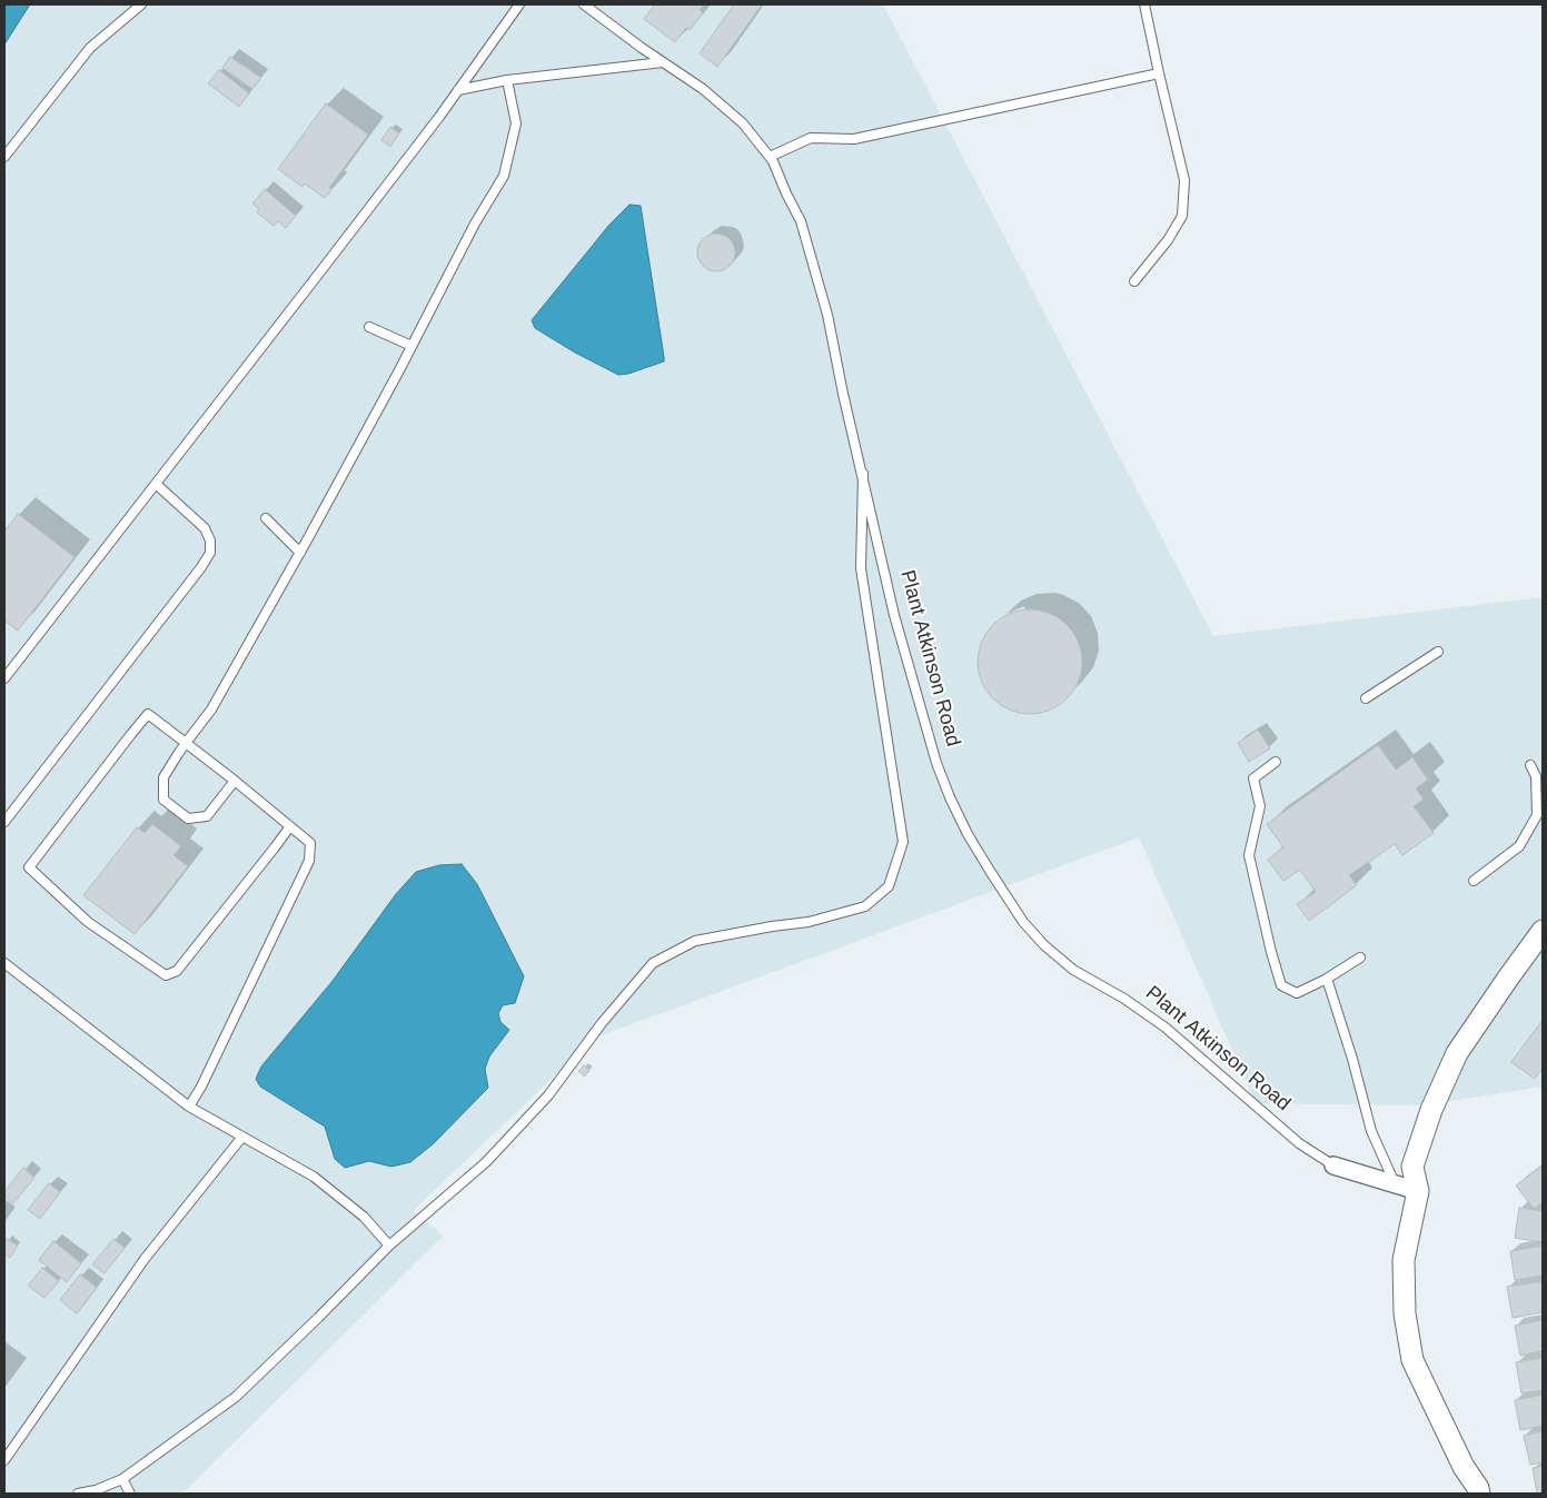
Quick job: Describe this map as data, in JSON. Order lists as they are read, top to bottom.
{
  "streets": {
    "street": ["Plant Atkinson Road"]
  }
}
